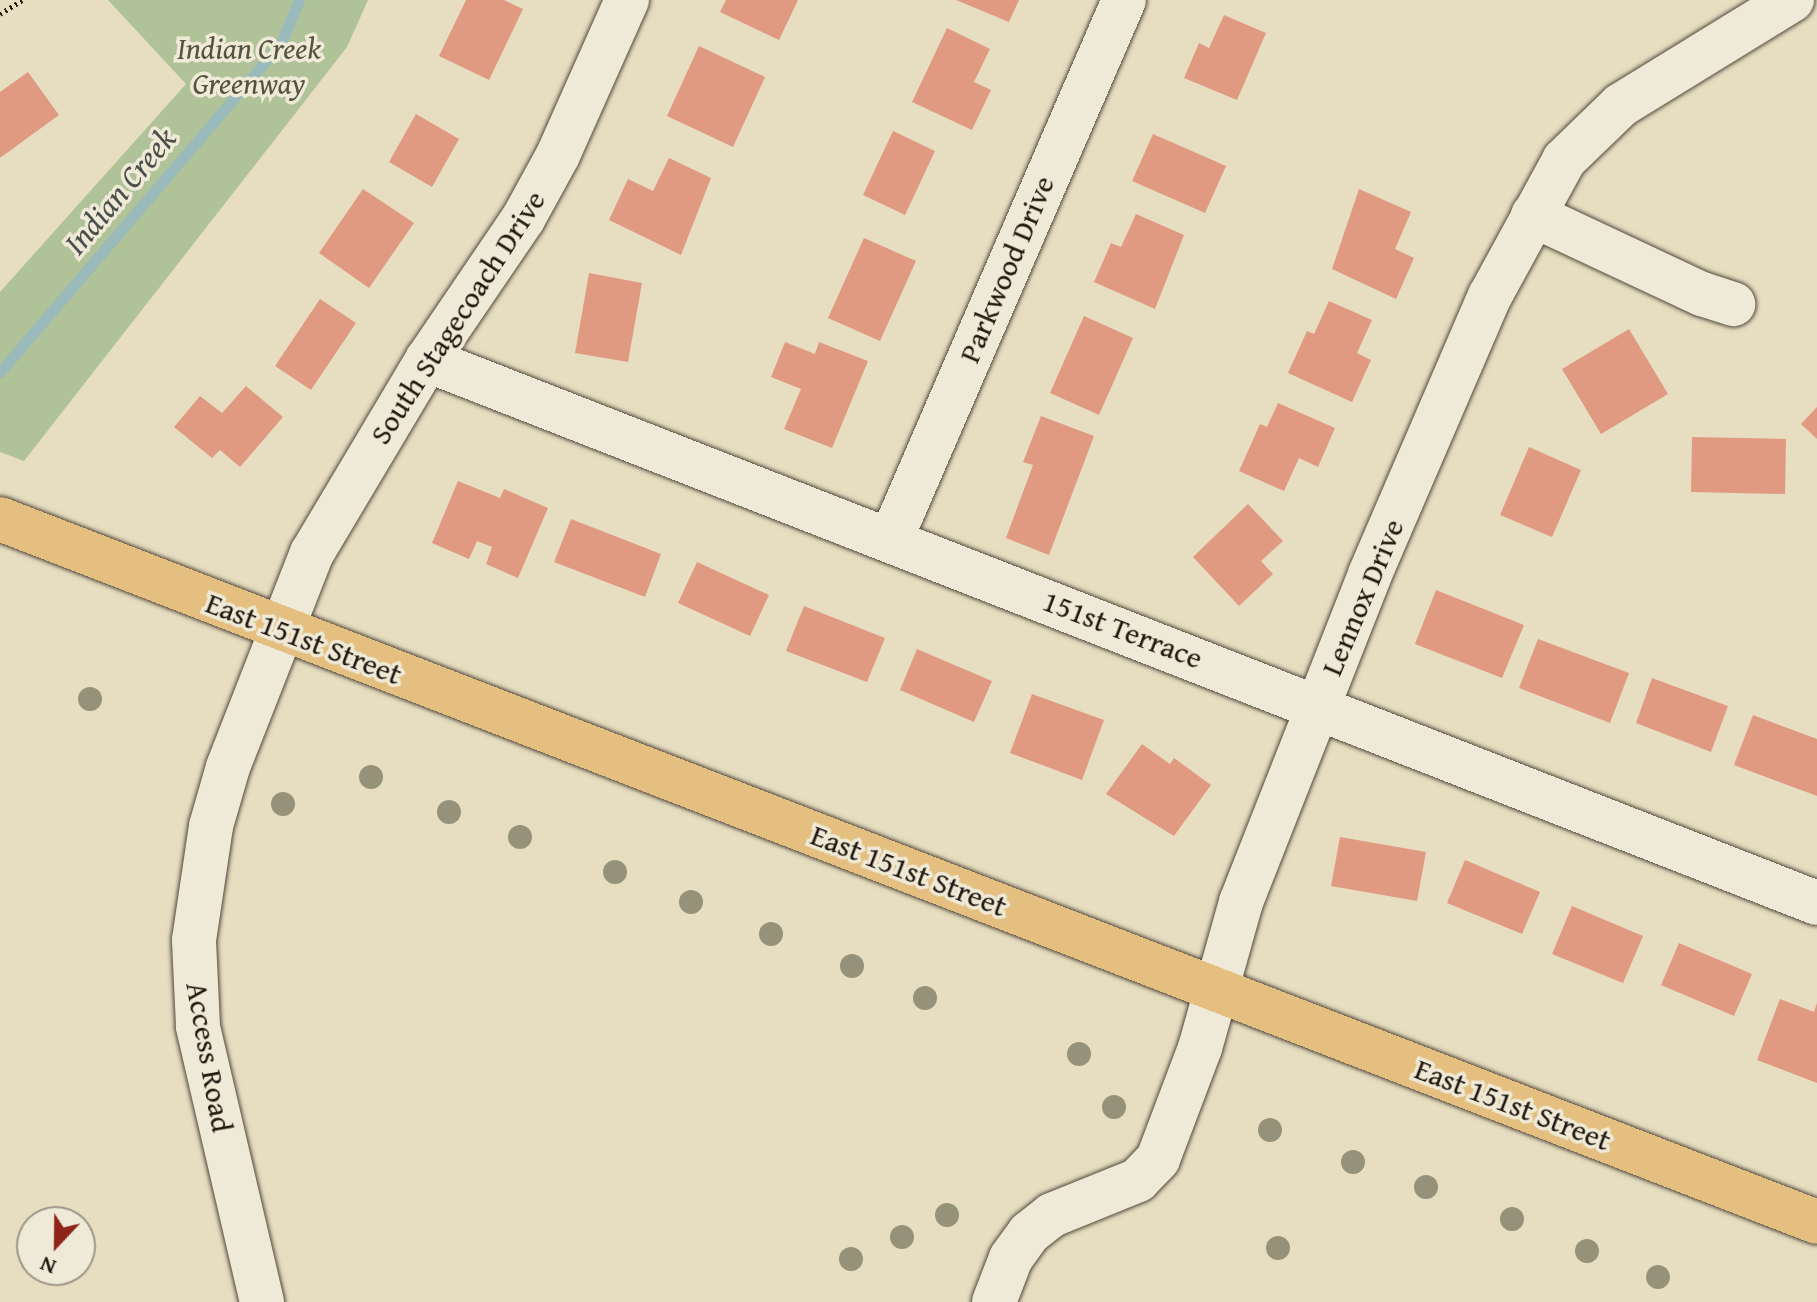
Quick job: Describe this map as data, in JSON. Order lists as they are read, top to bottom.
{
  "streets": {
    "main road": ["East 151st Street"],
    "street": [
      "Parkwood Drive",
      "South Stagecoach Drive",
      "Lennox Drive",
      "151st Terrace",
      "Access Road"
    ]
  },
  "crossings": [
    ["Parkwood Drive", "151st Terrace"],
    ["South Stagecoach Drive", "151st Terrace"],
    ["South Stagecoach Drive", "East 151st Street"],
    ["South Stagecoach Drive", "Access Road"],
    ["Lennox Drive", "151st Terrace"],
    ["Lennox Drive", "East 151st Street"],
    ["East 151st Street", "Access Road"]
  ],
  "water": ["Indian Creek"],
  "parks": ["Indian Creek Greenway"],
  "north": "bottom"
}
